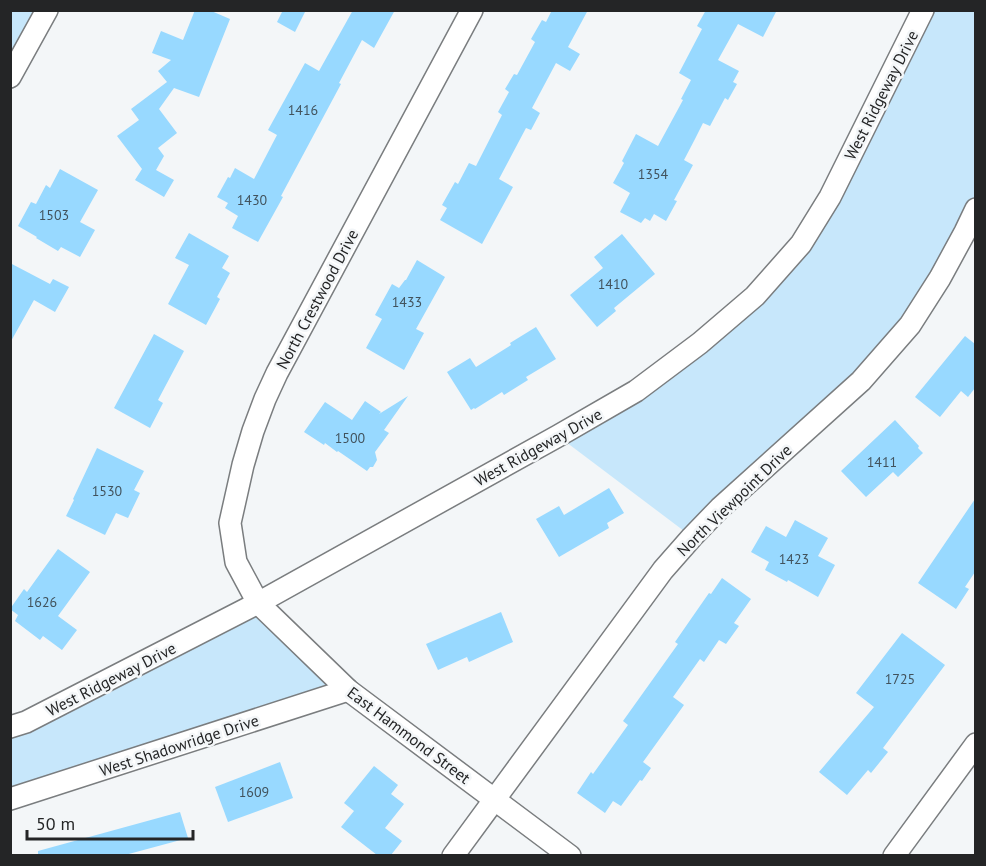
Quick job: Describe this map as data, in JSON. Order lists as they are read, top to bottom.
{
  "streets": {
    "street": [
      "West Ridgeway Drive",
      "North Crestwood Drive",
      "North Viewpoint Drive",
      "East Hammond Street",
      "West Shadowridge Drive"
    ]
  },
  "crossings": [
    ["West Ridgeway Drive", "North Crestwood Drive"],
    ["West Ridgeway Drive", "East Hammond Street"],
    ["North Crestwood Drive", "East Hammond Street"],
    ["North Viewpoint Drive", "East Hammond Street"],
    ["East Hammond Street", "West Shadowridge Drive"]
  ],
  "house_numbers": [
    "1416",
    "1354",
    "1430",
    "1503",
    "1410",
    "1433",
    "1500",
    "1411",
    "1530",
    "1423",
    "1626",
    "1725",
    "1609"
  ],
  "scale_bar": "50 m"
}
